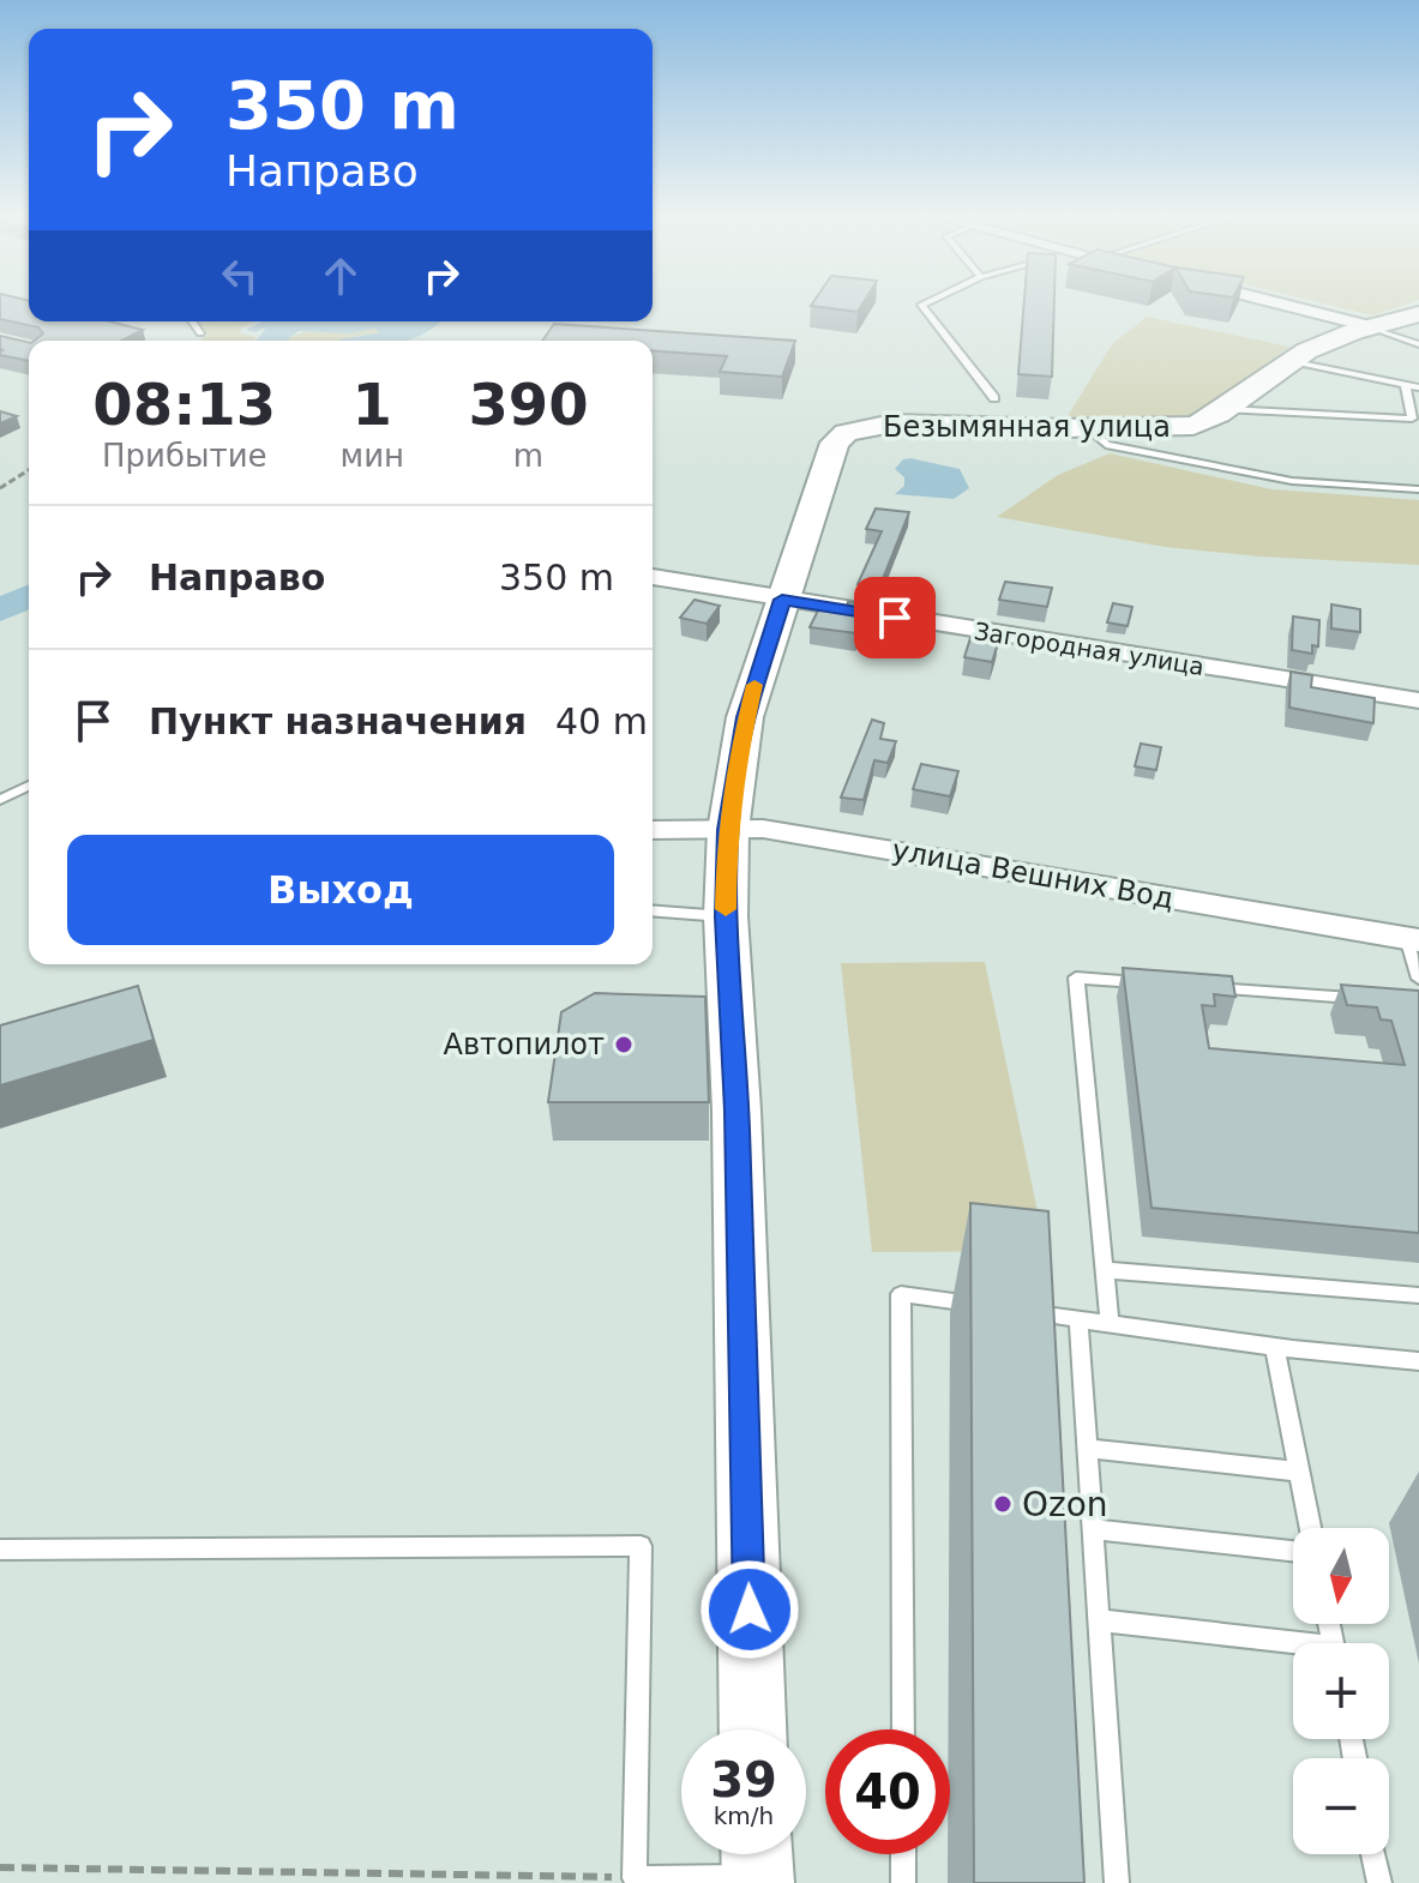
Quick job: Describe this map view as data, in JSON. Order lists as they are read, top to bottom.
{
  "streets": {
    "street": ["Безымянная улица", "Загородная улица", "улица Вешних Вод"]
  },
  "crossings": [
    ["Безымянная улица", "Загородная улица"],
    ["Безымянная улица", "улица Вешних Вод"]
  ],
  "places": ["Автопилот", "Ozon"],
  "north": "bottom",
  "page": {
    "turn": ["350 m", "Направо"],
    "eta": [
      "08:13",
      "Прибытие",
      "1",
      "мин",
      "390",
      "m"
    ],
    "list": [
      {
        "name": "Направо",
        "value": "350 m"
      },
      {
        "name": "Пункт назначения",
        "value": "40 m"
      }
    ],
    "buttons": "Выход",
    "map_buttons": ["+", "−"],
    "speed": "39 km/h",
    "limit": "40"
  }
}
